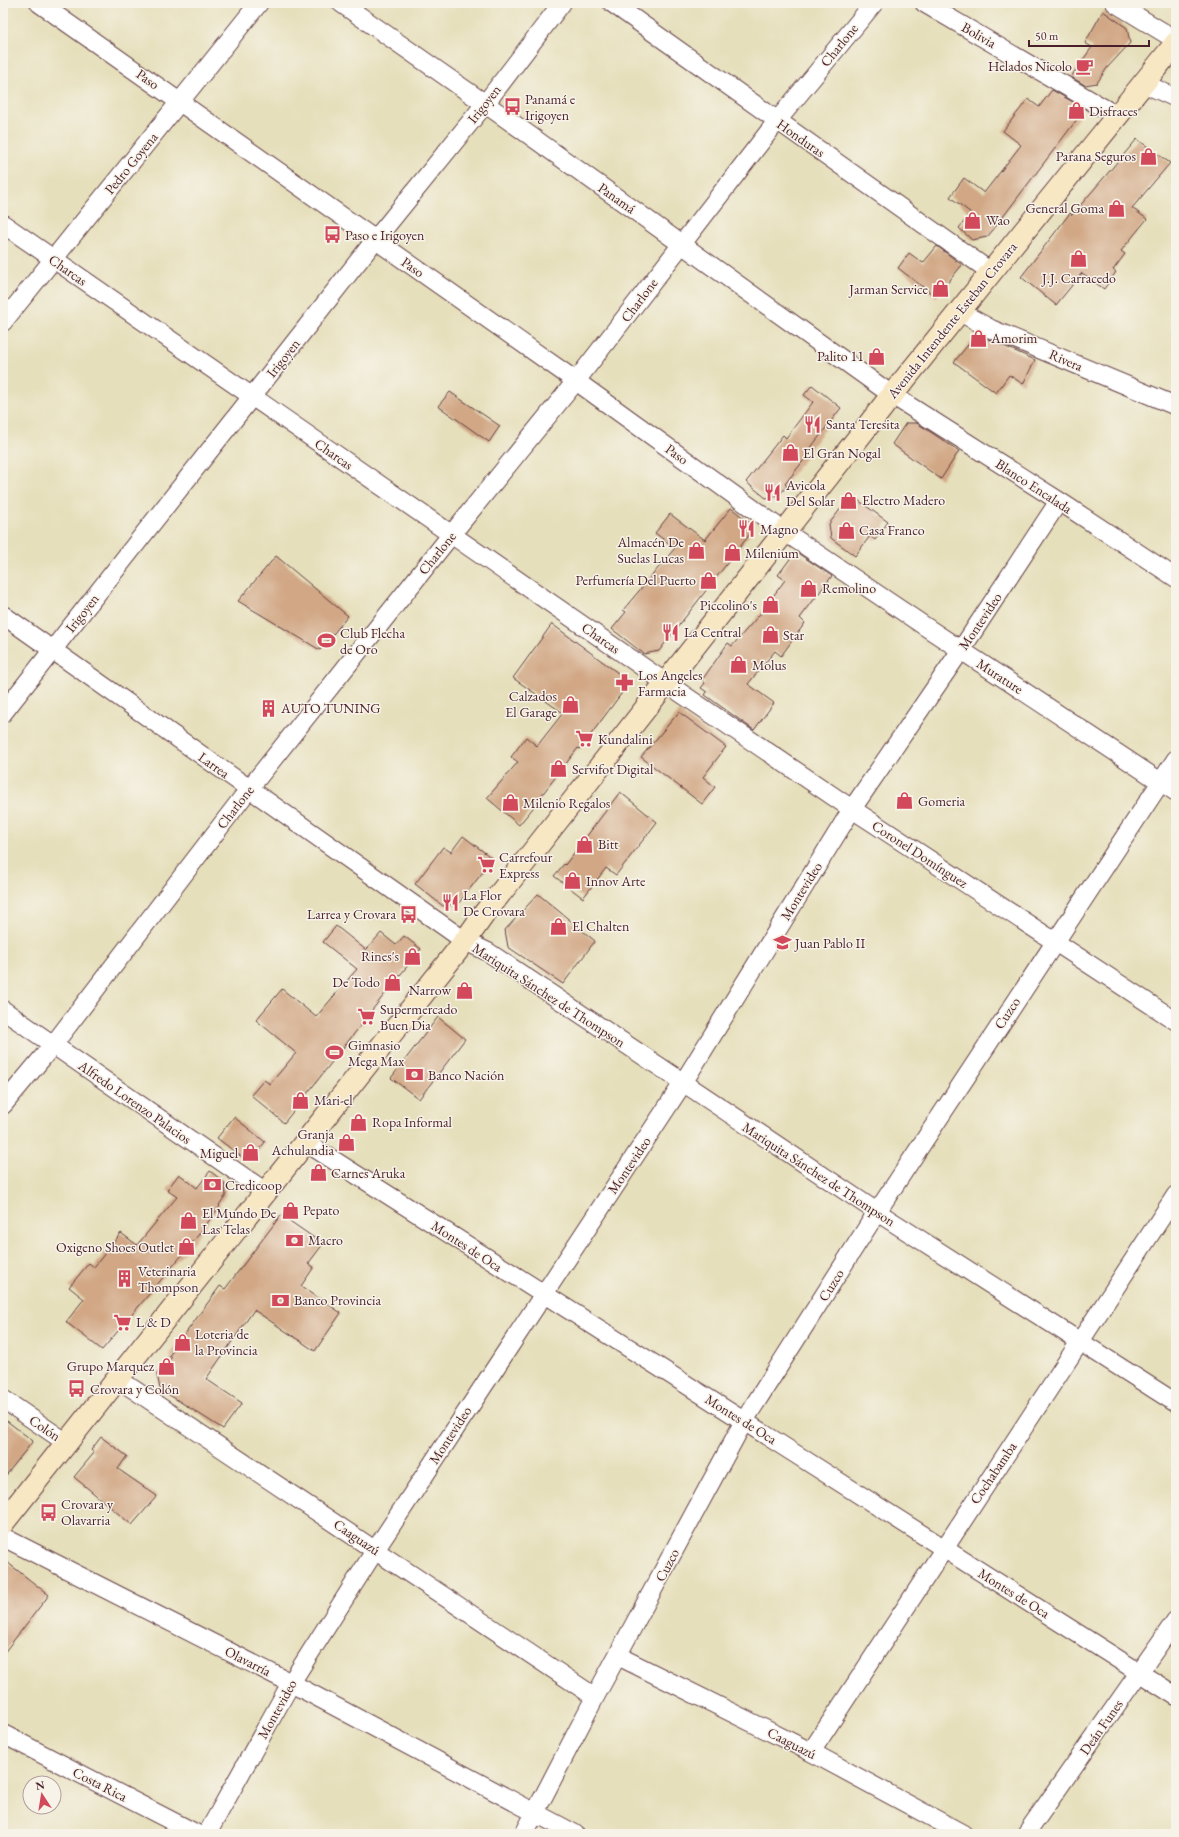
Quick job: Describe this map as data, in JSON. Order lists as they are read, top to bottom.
{
  "streets": {
    "main road": ["Avenida Intendente Esteban Crovara"],
    "street": [
      "Bolivia",
      "Charlone",
      "Paso",
      "Irigoyen",
      "Honduras",
      "Pedro Goyena",
      "Panamá",
      "Charcas",
      "Rivera",
      "Blanco Encalada",
      "Montevideo",
      "Murature",
      "Larrea",
      "Coronel Domínguez",
      "Mariquita Sánchez de Thompson",
      "Cuzco",
      "Alfredo Lorenzo Palacios",
      "Montes de Oca",
      "Colón",
      "Cochabamba",
      "Caaguazú",
      "Olavarría",
      "Deán Funes",
      "Costa Rica"
    ]
  },
  "crossings": [
    ["Bolivia", "Avenida Intendente Esteban Crovara"],
    ["Charlone", "Paso"],
    ["Charlone", "Honduras"],
    ["Charlone", "Panamá"],
    ["Charlone", "Charcas"],
    ["Charlone", "Larrea"],
    ["Charlone", "Alfredo Lorenzo Palacios"],
    ["Paso", "Irigoyen"],
    ["Paso", "Pedro Goyena"],
    ["Paso", "Avenida Intendente Esteban Crovara"],
    ["Paso", "Murature"],
    ["Irigoyen", "Panamá"],
    ["Irigoyen", "Charcas"],
    ["Irigoyen", "Larrea"],
    ["Honduras", "Avenida Intendente Esteban Crovara"],
    ["Pedro Goyena", "Charcas"],
    ["Panamá", "Avenida Intendente Esteban Crovara"],
    ["Panamá", "Blanco Encalada"],
    ["Charcas", "Avenida Intendente Esteban Crovara"],
    ["Charcas", "Coronel Domínguez"],
    ["Avenida Intendente Esteban Crovara", "Rivera"],
    ["Avenida Intendente Esteban Crovara", "Blanco Encalada"],
    ["Avenida Intendente Esteban Crovara", "Murature"],
    ["Avenida Intendente Esteban Crovara", "Larrea"],
    ["Avenida Intendente Esteban Crovara", "Coronel Domínguez"],
    ["Avenida Intendente Esteban Crovara", "Mariquita Sánchez de Thompson"],
    ["Avenida Intendente Esteban Crovara", "Alfredo Lorenzo Palacios"],
    ["Avenida Intendente Esteban Crovara", "Montes de Oca"],
    ["Avenida Intendente Esteban Crovara", "Colón"],
    ["Avenida Intendente Esteban Crovara", "Caaguazú"],
    ["Blanco Encalada", "Montevideo"],
    ["Montevideo", "Murature"],
    ["Montevideo", "Coronel Domínguez"],
    ["Montevideo", "Mariquita Sánchez de Thompson"],
    ["Montevideo", "Montes de Oca"],
    ["Montevideo", "Caaguazú"],
    ["Montevideo", "Olavarría"],
    ["Murature", "Cuzco"],
    ["Larrea", "Mariquita Sánchez de Thompson"],
    ["Coronel Domínguez", "Cuzco"],
    ["Mariquita Sánchez de Thompson", "Cuzco"],
    ["Mariquita Sánchez de Thompson", "Cochabamba"],
    ["Cuzco", "Montes de Oca"],
    ["Cuzco", "Caaguazú"],
    ["Cuzco", "Olavarría"],
    ["Montes de Oca", "Cochabamba"],
    ["Montes de Oca", "Deán Funes"],
    ["Cochabamba", "Caaguazú"]
  ],
  "places": {
    "cafe": ["Helados Nicolo"],
    "bus stop": [
      "Panamá e Irigoyen",
      "Paso e Irigoyen",
      "Larrea y Crovara",
      "Crovara y Colón",
      "Crovara y Olavarria"
    ],
    "shop": [
      "Disfraces",
      "Parana Seguros",
      "General Goma",
      "Wao",
      "J.J. Carracedo",
      "Jarman Service",
      "Amorim",
      "Palito 11",
      "El Gran Nogal",
      "Electro Madero",
      "Casa Franco",
      "Almacén De Suelas Lucas",
      "Milenium",
      "Perfumería Del Puerto",
      "Remolino",
      "Piccolino's",
      "Star",
      "Molus",
      "Calzados El Garage",
      "Servifot Digital",
      "Gomeria",
      "Milenio Regalos",
      "Bitt",
      "Innov Arte",
      "El Chalten",
      "Rines's",
      "De Todo",
      "Narrow",
      "Mari-el",
      "Ropa Informal",
      "Granja Achulandia",
      "Miguel",
      "Carnes Aruka",
      "Pepato",
      "El Mundo De Las Telas",
      "Oxigeno Shoes Outlet",
      "Loteria de la Provincia",
      "Grupo Marquez"
    ],
    "restaurant": [
      "Santa Teresita",
      "Avicola Del Solar",
      "Magno",
      "La Central",
      "La Flor De Crovara"
    ],
    "sports": ["Club Flecha de Oro", "Gimnasio Mega Max"],
    "pharmacy": ["Los Angeles Farmacia"],
    "building": ["AUTO TUNING", "Veterinaria Thompson"],
    "supermarket": [
      "Kundalini",
      "Carrefour Express",
      "Supermercado Buen Dia",
      "L & D"
    ],
    "school or university": ["Juan Pablo II"],
    "bank": [
      "Banco Nación",
      "Credicoop",
      "Macro",
      "Banco Provincia"
    ]
  },
  "scale_bar": "50 m",
  "north": "top"
}
